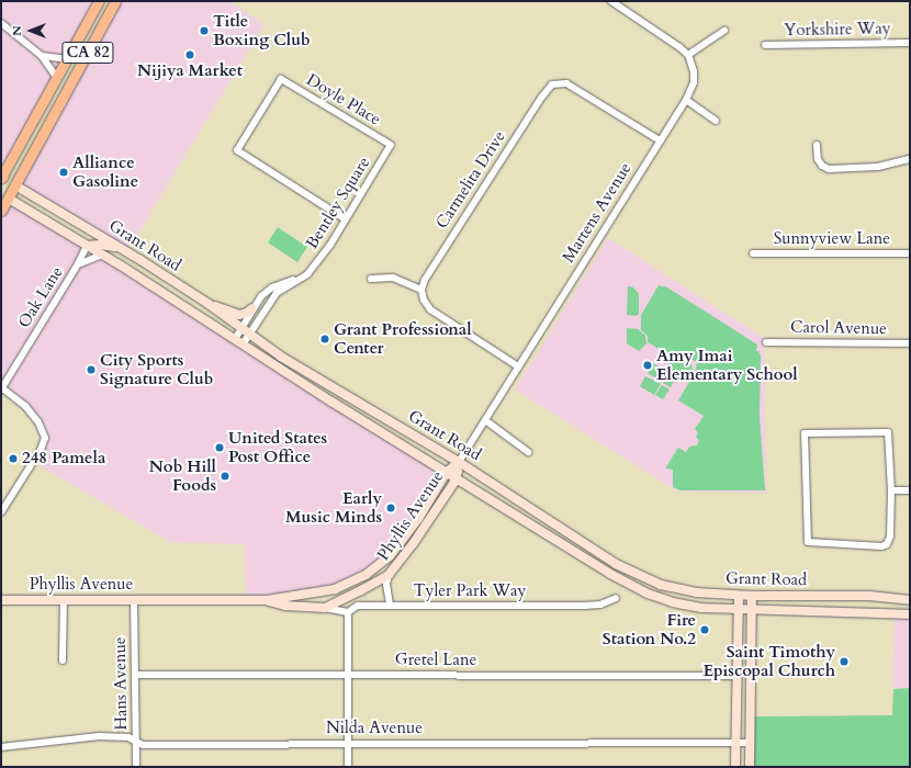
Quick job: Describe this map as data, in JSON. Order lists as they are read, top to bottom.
{
  "streets": {
    "main road": ["CA 82", "Grant Road", "Phyllis Avenue"],
    "street": [
      "Yorkshire Way",
      "Doyle Place",
      "Carmelita Drive",
      "Bentley Square",
      "Martens Avenue",
      "Sunnyview Lane",
      "Oak Lane",
      "Carol Avenue",
      "Tyler Park Way",
      "Gretel Lane",
      "Hans Avenue",
      "Nilda Avenue"
    ]
  },
  "crossings": [
    ["CA 82", "Grant Road"],
    ["Doyle Place", "Bentley Square"],
    ["Carmelita Drive", "Martens Avenue"],
    ["Bentley Square", "Grant Road"],
    ["Martens Avenue", "Grant Road"],
    ["Martens Avenue", "Phyllis Avenue"],
    ["Grant Road", "Oak Lane"],
    ["Grant Road", "Phyllis Avenue"],
    ["Phyllis Avenue", "Tyler Park Way"],
    ["Phyllis Avenue", "Hans Avenue"],
    ["Gretel Lane", "Hans Avenue"],
    ["Hans Avenue", "Nilda Avenue"]
  ],
  "places": [
    "Title Boxing Club",
    "Nijiya Market",
    "Alliance Gasoline",
    "Grant Professional Center",
    "Amy Imai Elementary School",
    "City Sports Signature Club",
    "United States Post Office",
    "248 Pamela",
    "Nob Hill Foods",
    "Early Music Minds",
    "Fire Station No.2",
    "Saint Timothy Episcopal Church"
  ],
  "north": "left"
}
